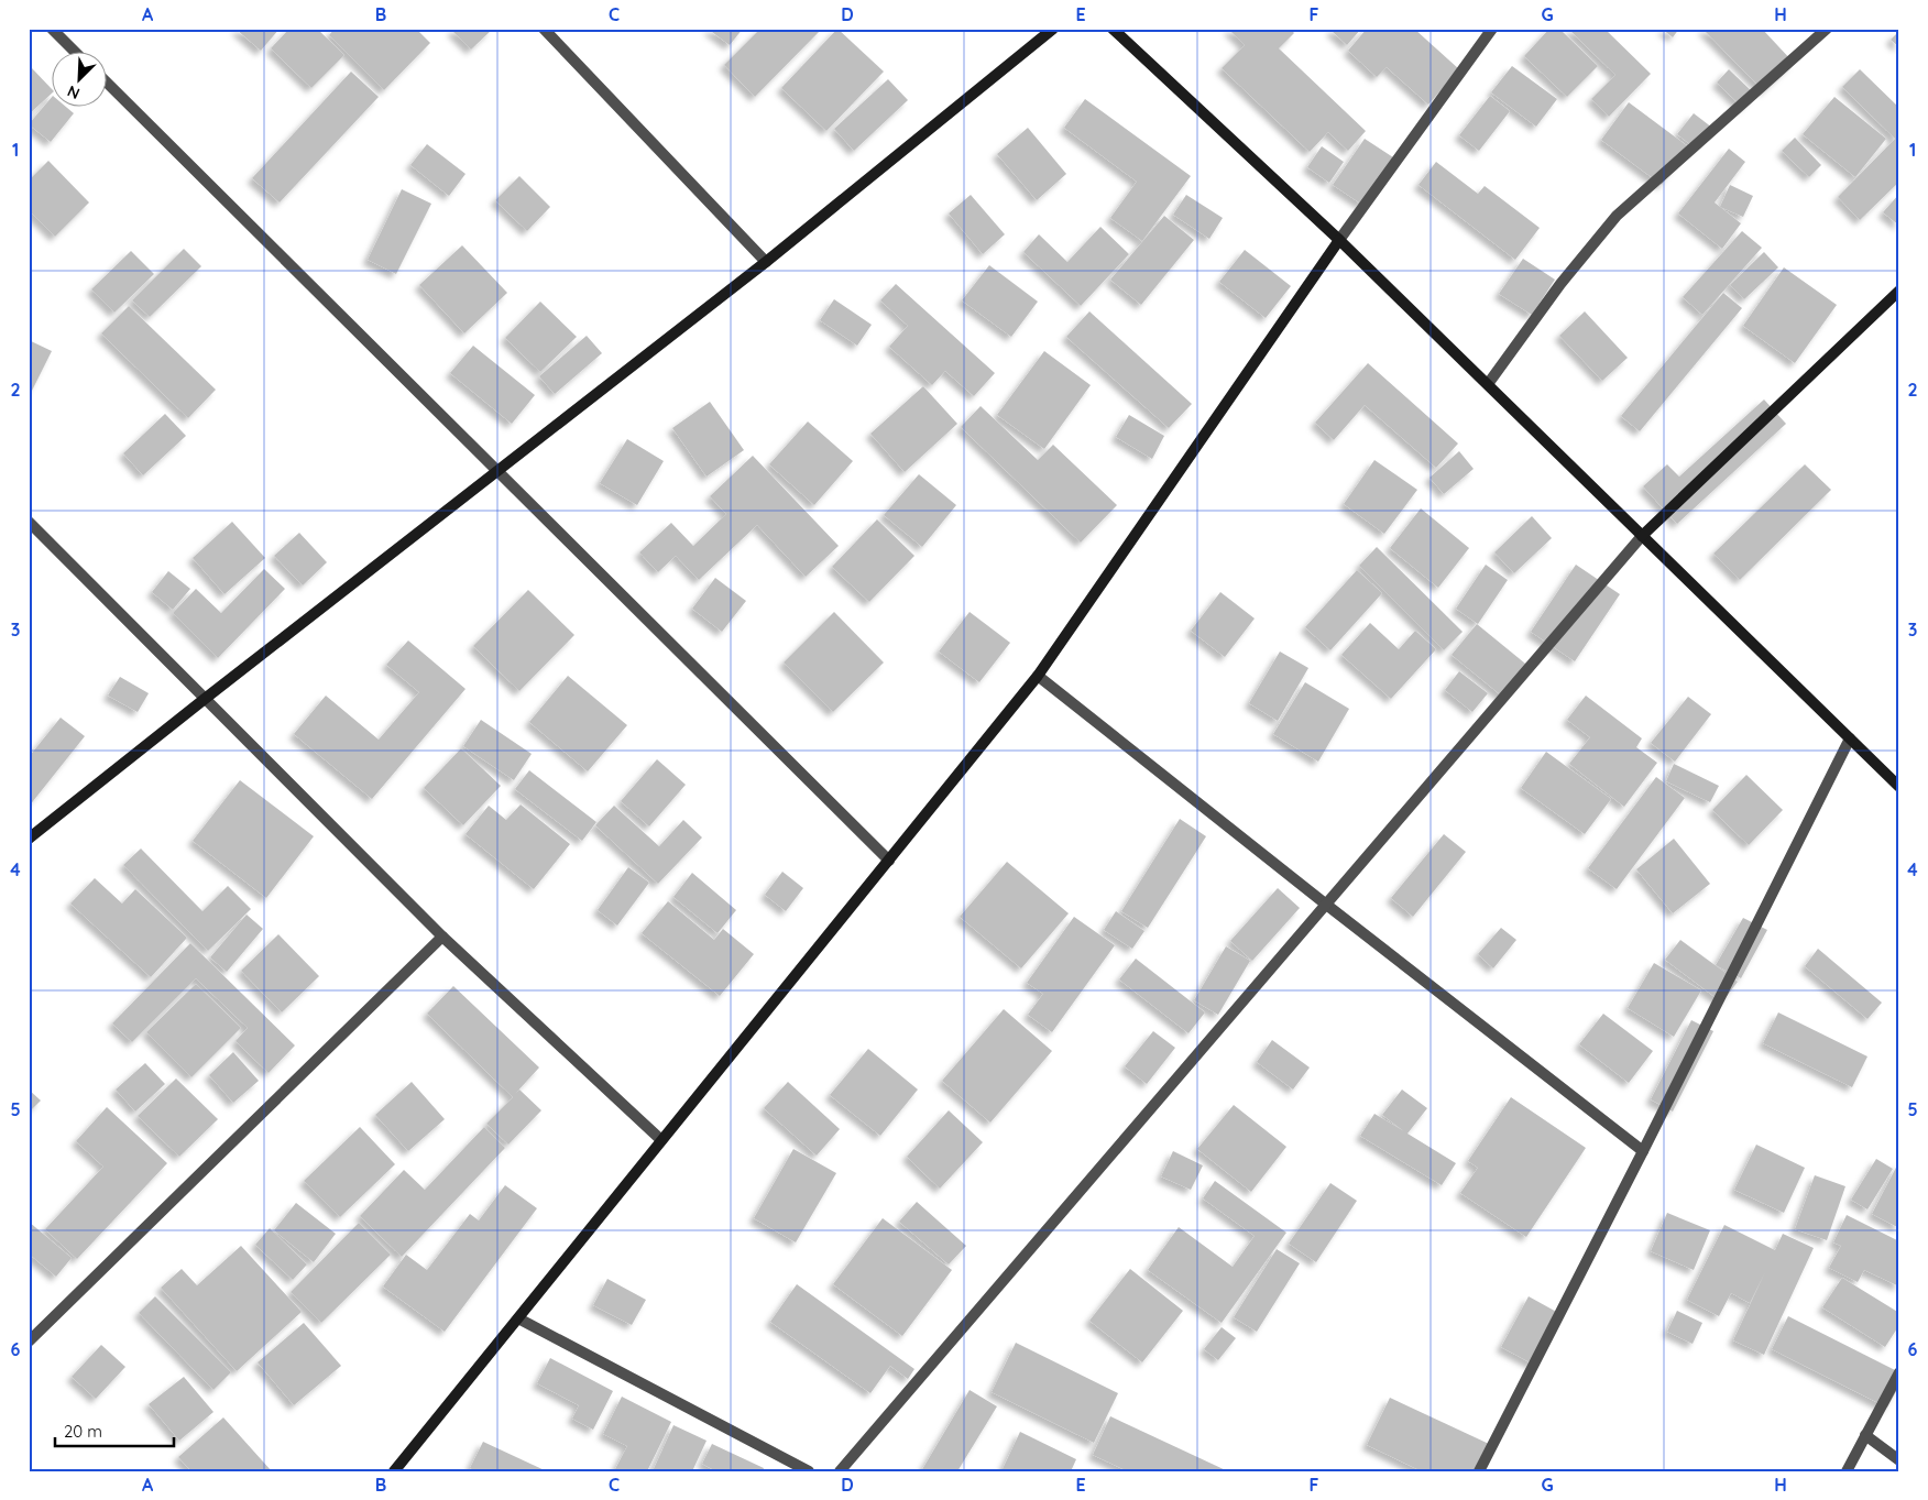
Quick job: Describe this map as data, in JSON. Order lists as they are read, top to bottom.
{
  "scale_bar": "20 m",
  "north": "bottom left",
  "grid": {
    "columns": [
      "A",
      "B",
      "C",
      "D",
      "E",
      "F",
      "G",
      "H"
    ],
    "rows": [
      "1",
      "2",
      "3",
      "4",
      "5",
      "6"
    ]
  }
}
